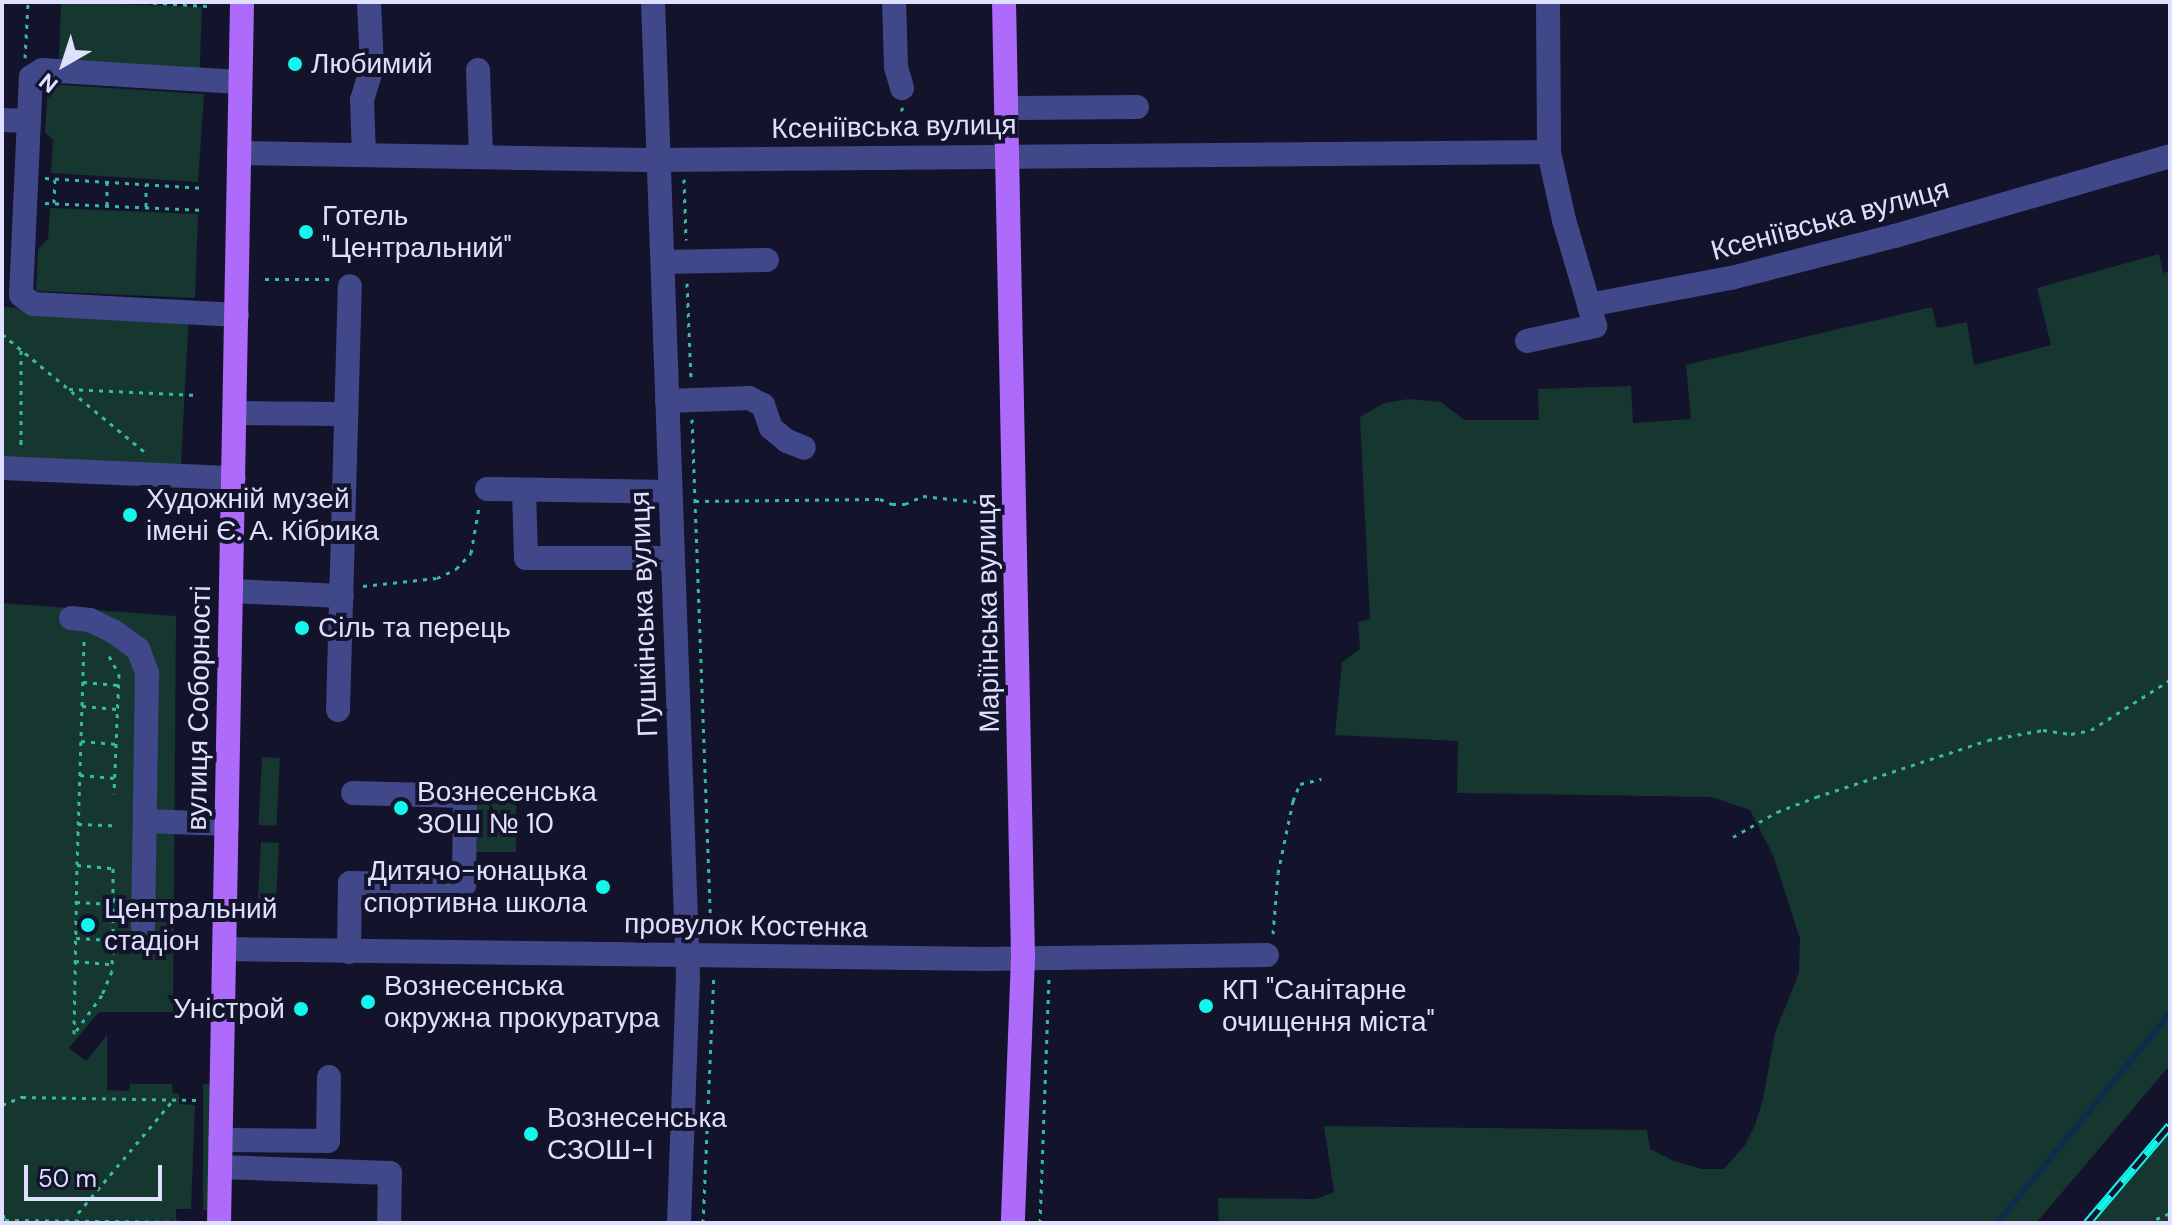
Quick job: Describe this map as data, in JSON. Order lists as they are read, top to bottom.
{
  "streets": {
    "main road": ["Маріїнська вулиця", "вулиця Соборності"],
    "street": ["Ксеніївська вулиця", "Пушкінська вулиця", "провулок Костенка"]
  },
  "crossings": [
    ["Ксеніївська вулиця", "Маріїнська вулиця"],
    ["Ксеніївська вулиця", "Пушкінська вулиця"],
    ["Ксеніївська вулиця", "вулиця Соборності"],
    ["Маріїнська вулиця", "провулок Костенка"],
    ["Пушкінська вулиця", "провулок Костенка"],
    ["вулиця Соборності", "провулок Костенка"]
  ],
  "places": [
    "Любимий",
    "Готель \"Центральний\"",
    "Художній музей імені Є. А. Кібрика",
    "Сіль та перець",
    "Вознесенська ЗОШ № 10",
    "Дитячо-юнацька спортивна школа",
    "Центральний стадіон",
    "Вознесенська окружна прокуратура",
    "КП \"Санітарне очищення міста\"",
    "Уністрой",
    "Вознесенська СЗОШ-І"
  ],
  "scale_bar": "50 m",
  "north": "bottom left"
}
